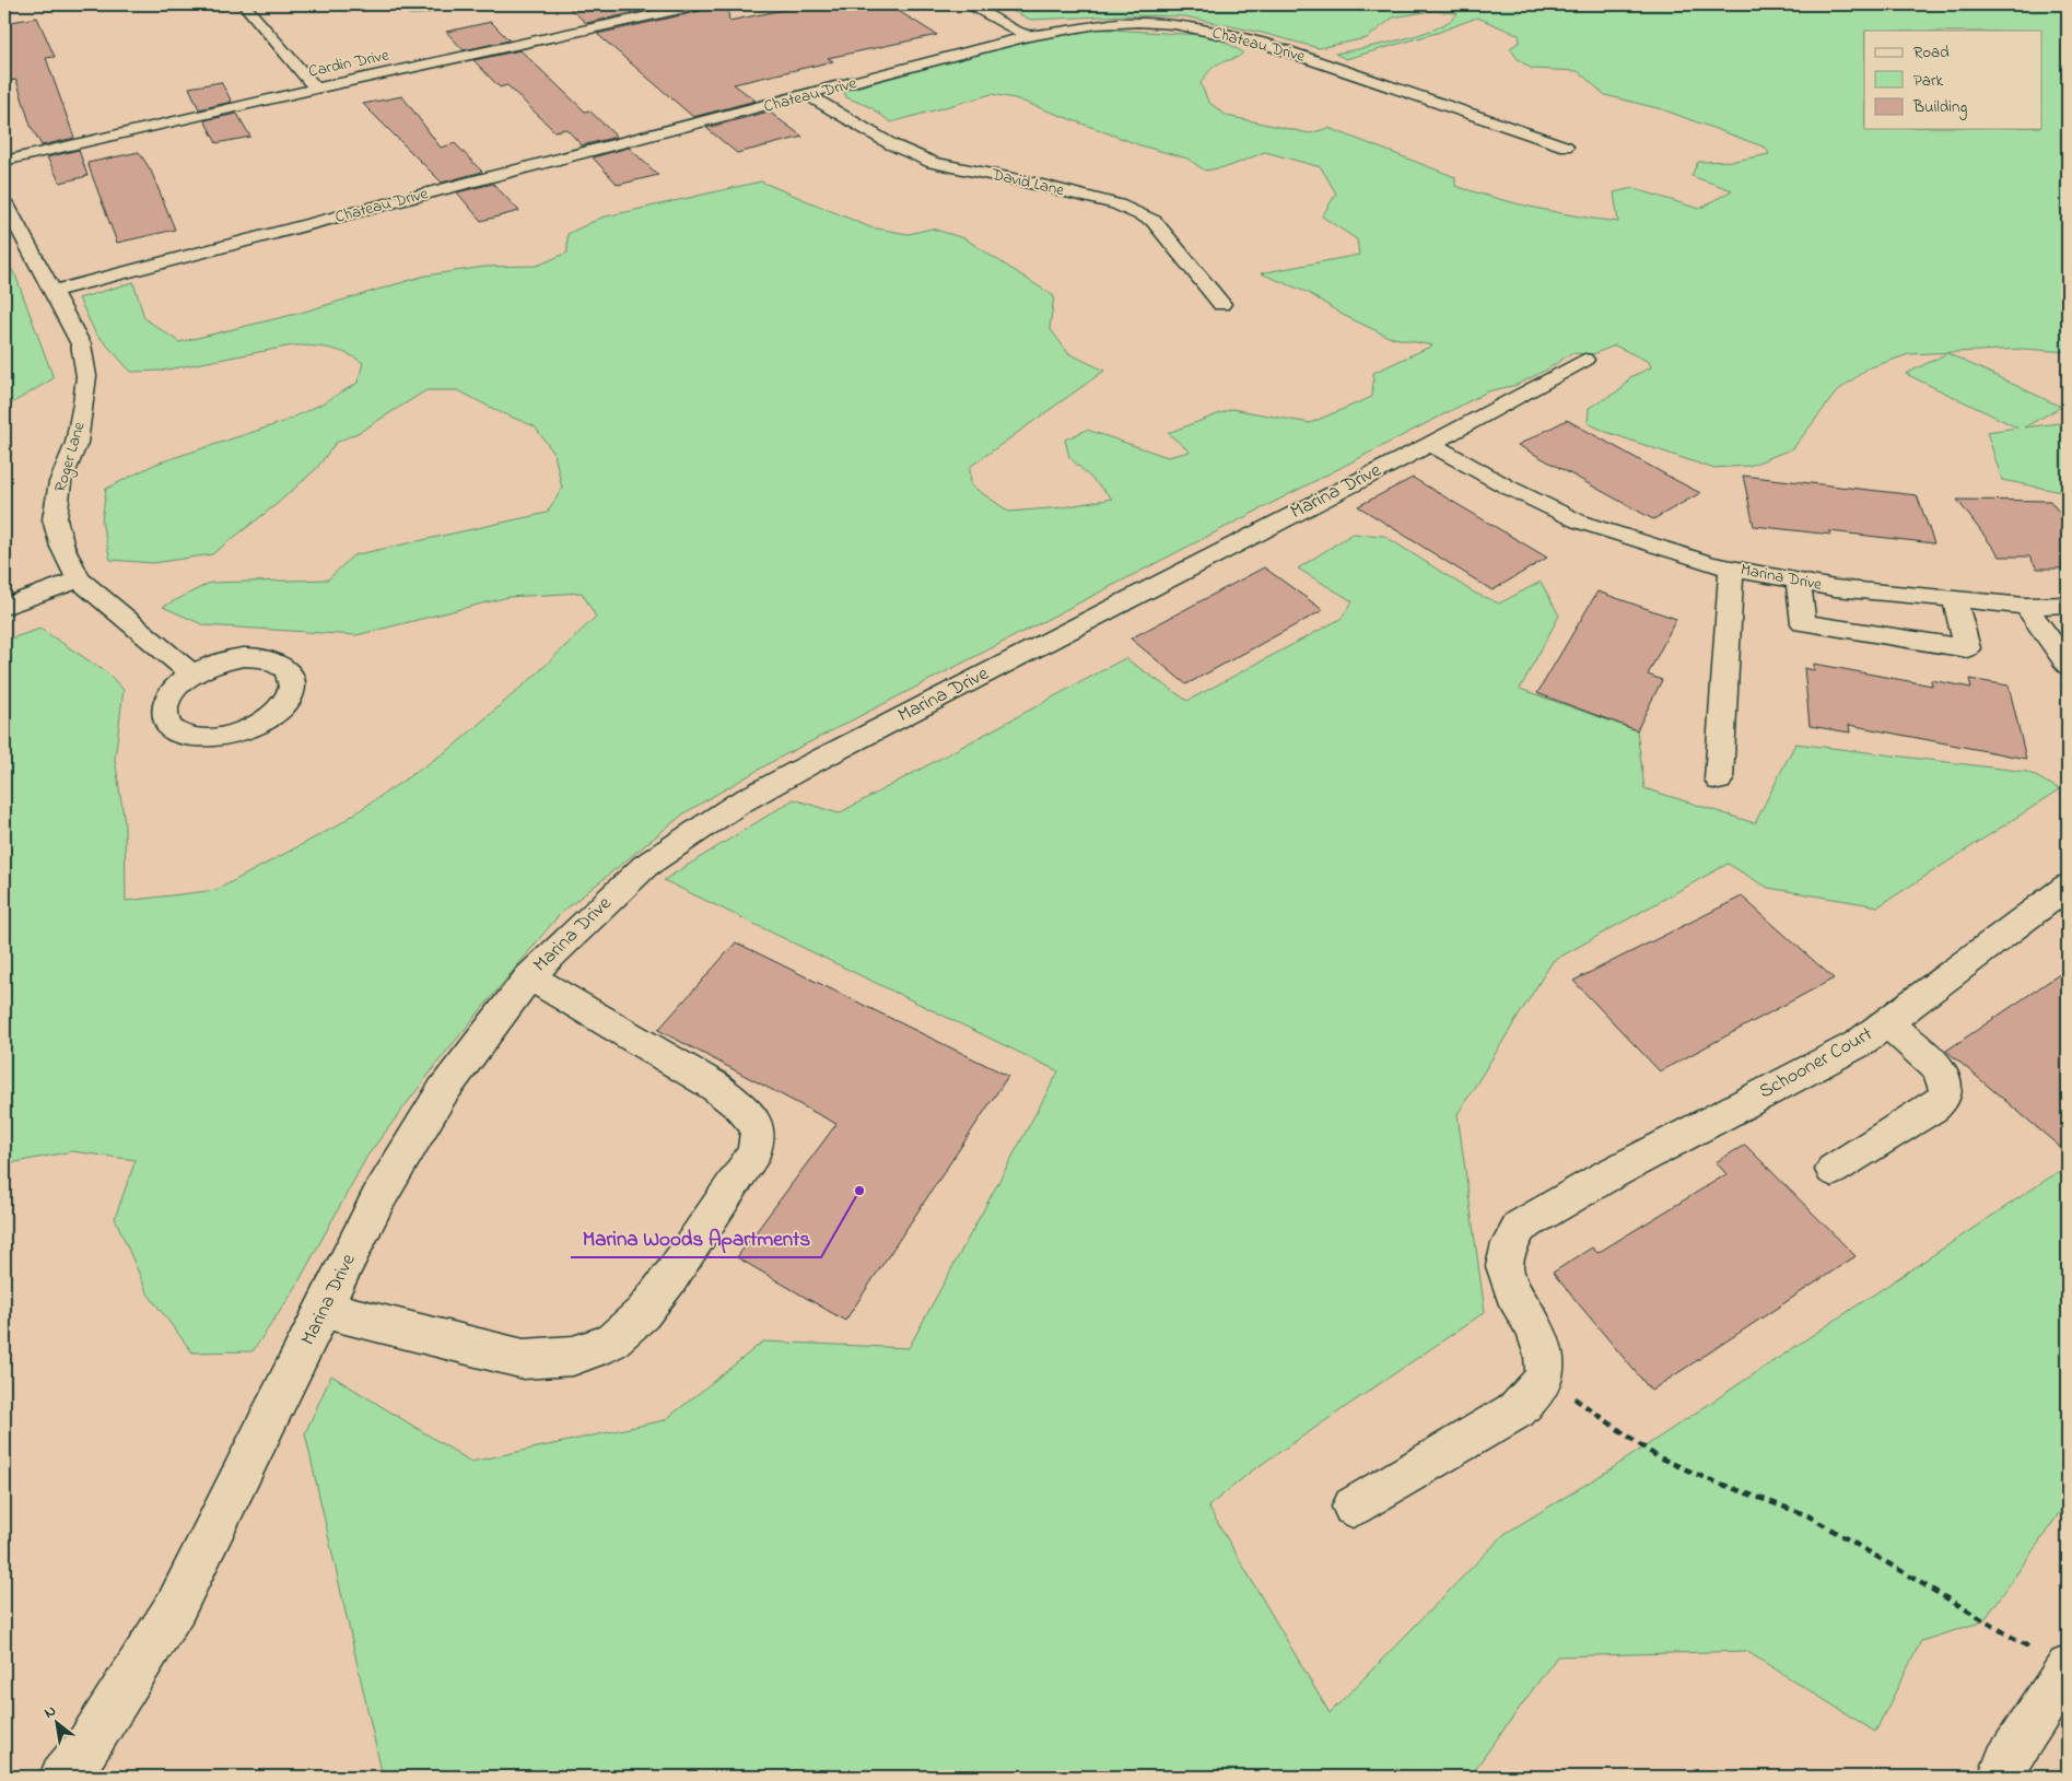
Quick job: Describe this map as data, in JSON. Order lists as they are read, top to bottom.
{
  "streets": {
    "street": [
      "Chateau Drive",
      "Cardin Drive",
      "David Lane",
      "Roger Lane",
      "Marina Drive",
      "Schooner Court"
    ]
  },
  "crossings": [
    ["Chateau Drive", "David Lane"],
    ["Chateau Drive", "Roger Lane"]
  ],
  "places": ["Marina Woods Apartments"],
  "legend": ["Road", "Park", "Building"],
  "north": "top left"
}
